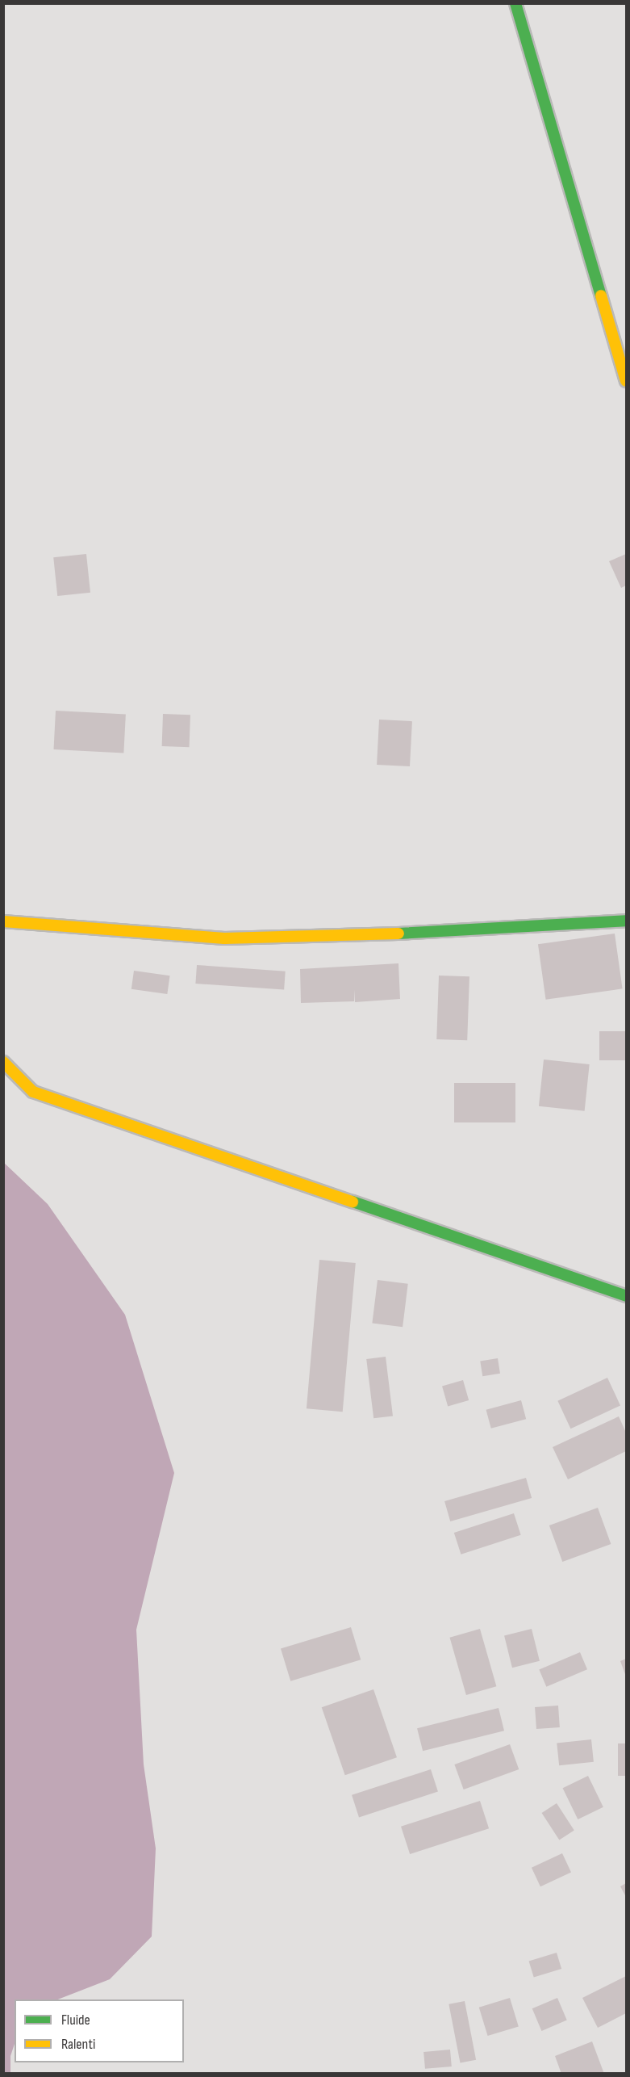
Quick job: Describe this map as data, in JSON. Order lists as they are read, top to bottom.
{
  "legend": ["Fluide", "Ralenti"]
}
